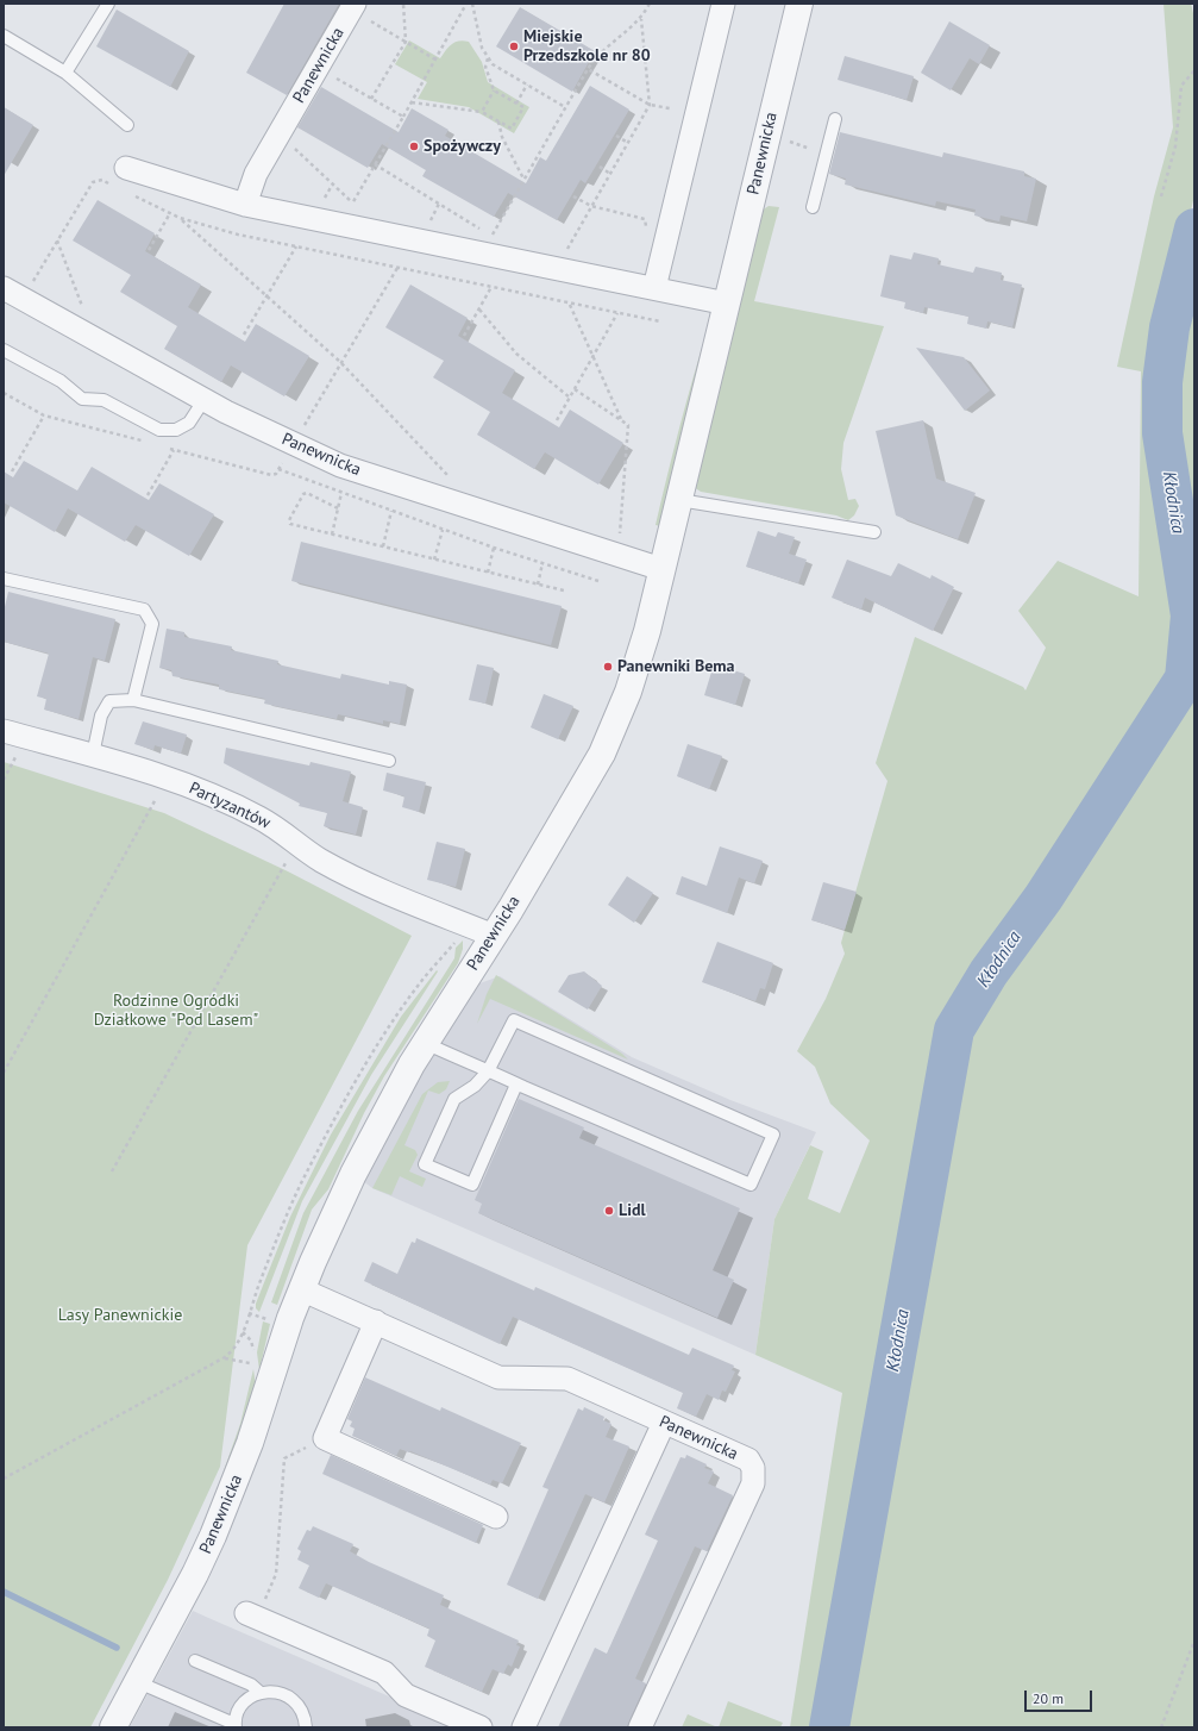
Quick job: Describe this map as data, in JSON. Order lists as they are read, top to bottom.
{
  "streets": {
    "street": ["Panewnicka", "Partyzantów"]
  },
  "crossings": [
    ["Panewnicka", "Partyzantów"]
  ],
  "water": ["Kłodnica"],
  "parks": ["Rodzinne Ogródki Działkowe \"Pod Lasem\"", "Lasy Panewnickie"],
  "places": [
    "Miejskie Przedszkole nr 80",
    "Spożywczy",
    "Panewniki Bema",
    "Lidl"
  ],
  "scale_bar": "20 m"
}
